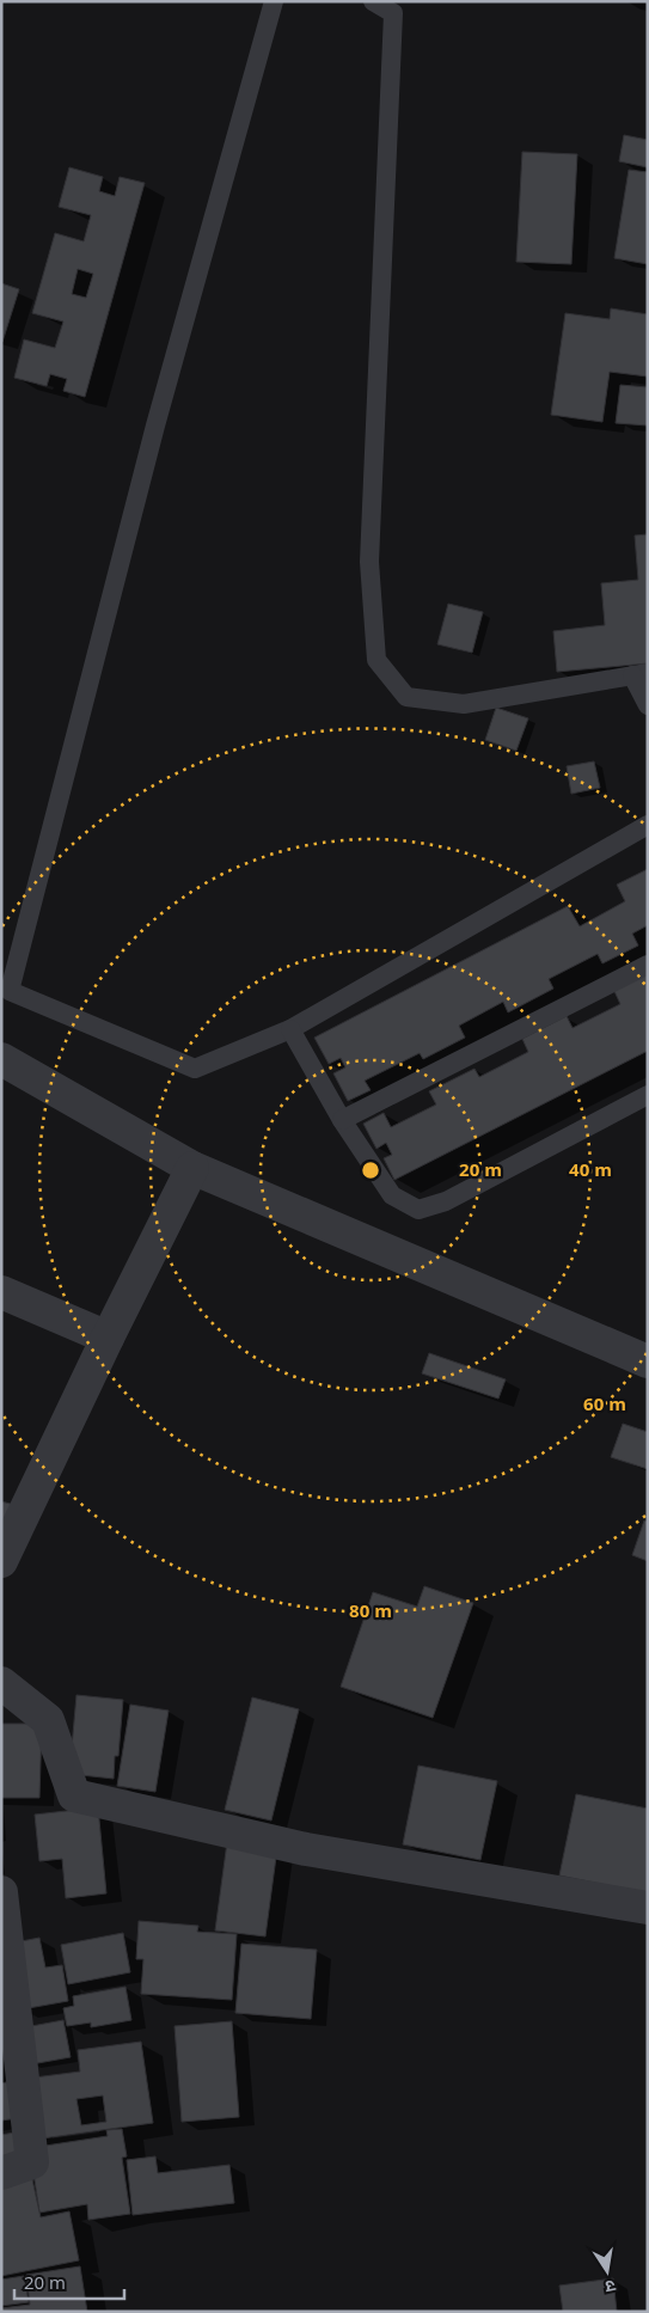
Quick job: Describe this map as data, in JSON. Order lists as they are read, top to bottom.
{
  "scale_bar": "20 m",
  "north": "bottom",
  "rings": [
    "20 m",
    "40 m",
    "60 m",
    "80 m"
  ]
}
